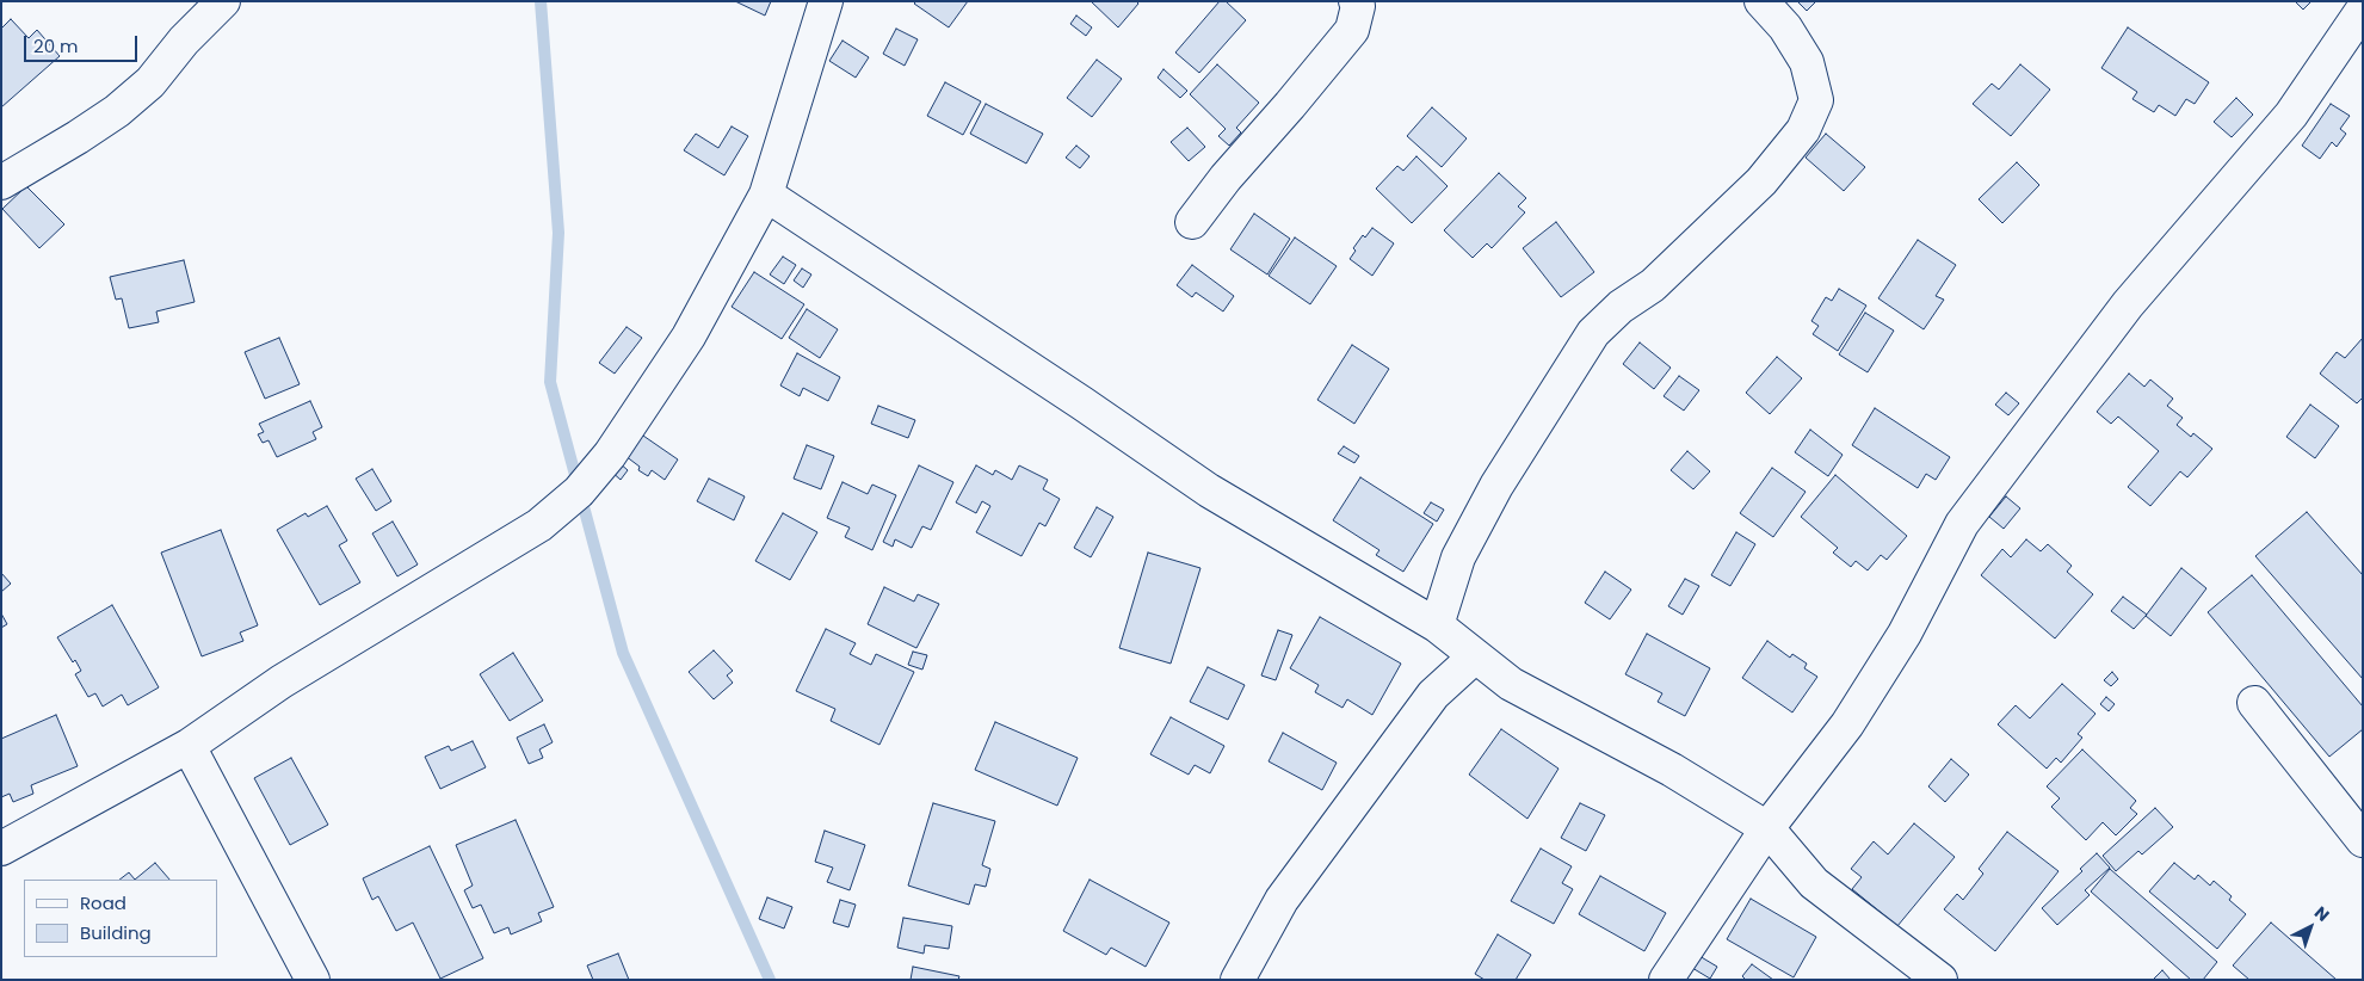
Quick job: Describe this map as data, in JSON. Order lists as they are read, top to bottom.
{
  "legend": ["Road", "Building"],
  "scale_bar": "20 m",
  "north": "top right"
}
